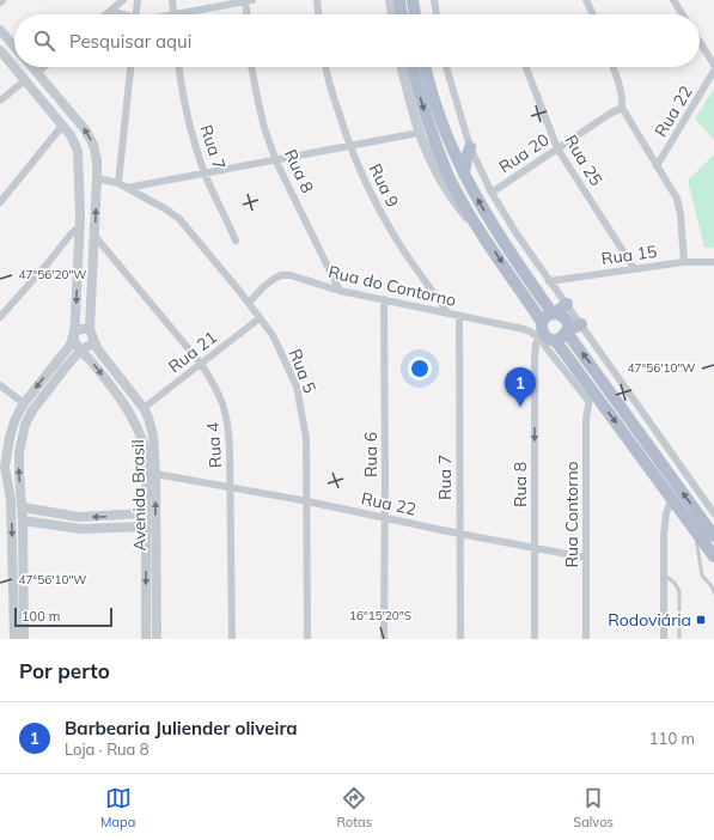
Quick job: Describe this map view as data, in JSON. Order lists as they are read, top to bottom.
{
  "streets": {
    "street": [
      "Rua 22",
      "Rua 7",
      "Rua 20",
      "Rua 25",
      "Rua 8",
      "Rua 9",
      "Rua 15",
      "Rua do Contorno",
      "Rua 21",
      "Rua 5",
      "Rua 4",
      "Rua 6",
      "Avenida Brasil",
      "Rua Contorno"
    ]
  },
  "crossings": [
    ["Rua 22", "Rua 7"],
    ["Rua 22", "Rua 8"],
    ["Rua 22", "Rua 5"],
    ["Rua 22", "Rua 4"],
    ["Rua 22", "Rua 6"],
    ["Rua 22", "Avenida Brasil"],
    ["Rua 22", "Rua Contorno"],
    ["Rua 7", "Rua do Contorno"],
    ["Rua 20", "Rua 25"],
    ["Rua 25", "Rua 15"],
    ["Rua 8", "Rua do Contorno"],
    ["Rua 9", "Rua do Contorno"],
    ["Rua do Contorno", "Rua 5"],
    ["Rua do Contorno", "Rua 6"],
    ["Rua 21", "Rua 5"],
    ["Rua 21", "Rua 4"],
    ["Rua 21", "Avenida Brasil"],
    ["Rua 4", "Avenida Brasil"]
  ],
  "one_way": ["Rua 8"],
  "places": {
    "transit": ["Rodoviária"]
  },
  "scale_bar": "100 m",
  "page": {
    "search": "Pesquisar aqui",
    "pins": "1",
    "scale": "100 m",
    "heading": "Por perto",
    "list": [
      {
        "mark": "1",
        "name": "Barbearia Juliender oliveira",
        "note": "Loja · Rua 8",
        "value": "110 m"
      }
    ],
    "nav": ["Mapa", "Rotas", "Salvos"]
  },
  "coordinates": ["47°56'20\"W", "47°56'10\"W", "16°15'20\"S"]
}
